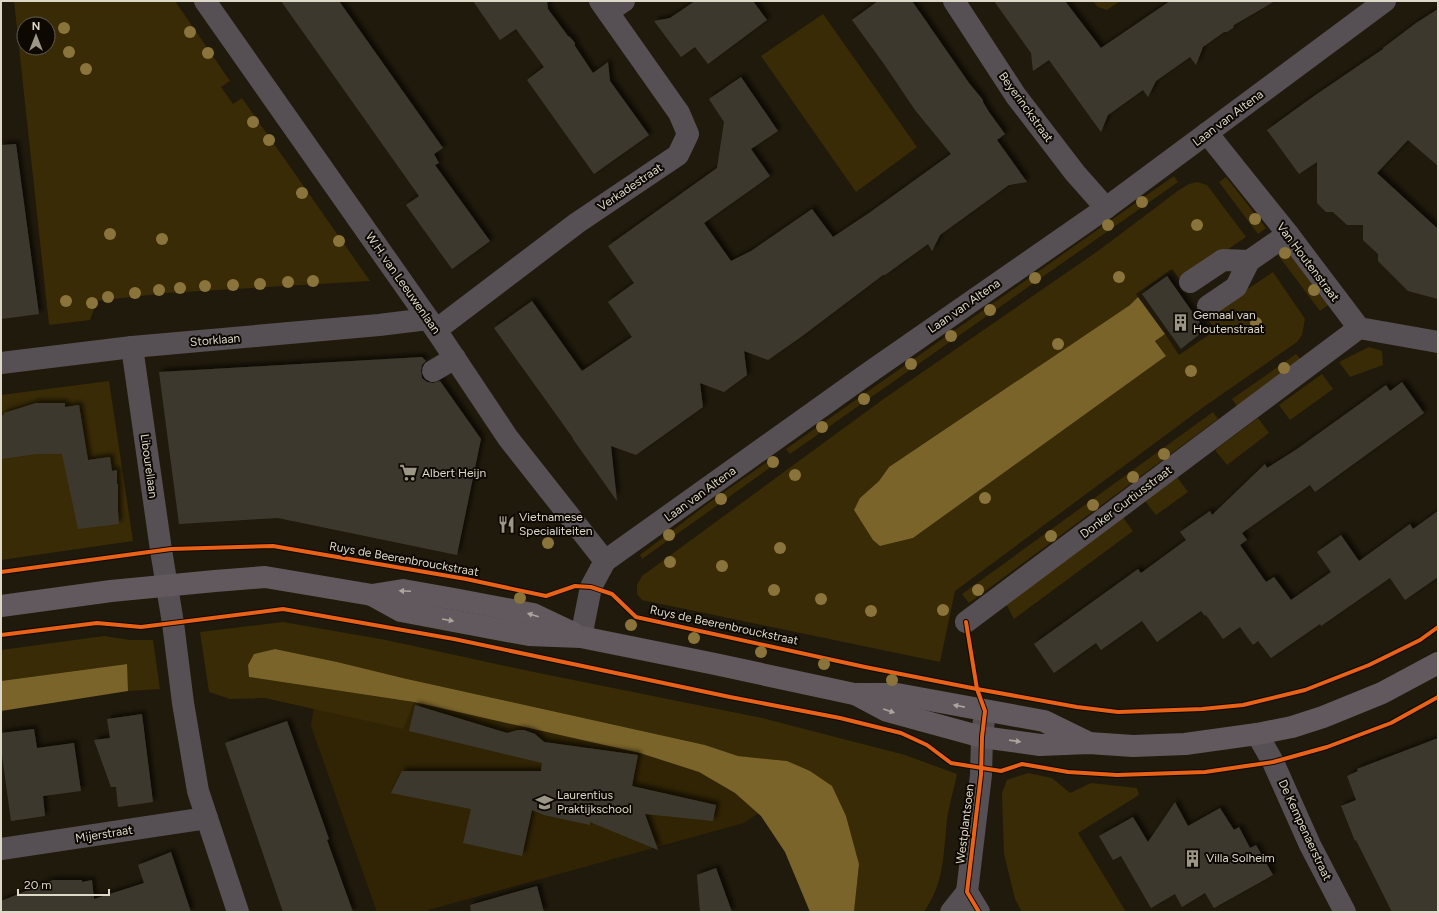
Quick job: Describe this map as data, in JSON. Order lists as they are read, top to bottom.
{
  "streets": {
    "street": [
      "Beyerinckstraat",
      "Laan van Altena",
      "Verkadestraat",
      "Van Houtenstraat",
      "W.H. van Leeuwenlaan",
      "Storklaan",
      "Libourellaan",
      "Donker Curtiusstraat",
      "Westplantsoen",
      "De Kempenaerstraat",
      "Mijerstraat"
    ],
    "cycle path": ["Ruys de Beerenbrouckstraat"]
  },
  "crossings": [
    ["Beyerinckstraat", "Laan van Altena"],
    ["Laan van Altena", "Van Houtenstraat"],
    ["Laan van Altena", "W.H. van Leeuwenlaan"],
    ["Verkadestraat", "W.H. van Leeuwenlaan"],
    ["Verkadestraat", "Storklaan"],
    ["Van Houtenstraat", "Donker Curtiusstraat"],
    ["W.H. van Leeuwenlaan", "Storklaan"],
    ["Storklaan", "Libourellaan"],
    ["Libourellaan", "Mijerstraat"]
  ],
  "places": {
    "building": ["Gemaal van Houtenstraat", "Villa Solheim"],
    "supermarket": ["Albert Heijn"],
    "restaurant": ["Vietnamese Specialiteiten"],
    "school or university": ["Laurentius Praktijkschool"]
  },
  "scale_bar": "20 m",
  "north": "top"
}
